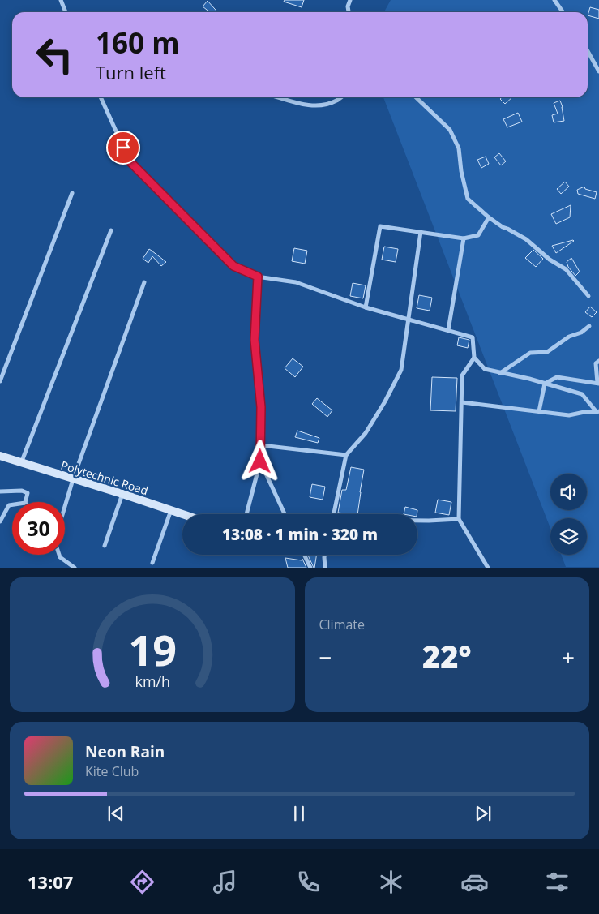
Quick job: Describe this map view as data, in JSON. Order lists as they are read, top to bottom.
{
  "streets": {
    "street": ["Polytechnic Road"]
  },
  "page": {
    "turn": ["160 m", "Turn left"],
    "limit": "30",
    "trip": "13:08 · 1 min · 320 m",
    "tile": "Climate",
    "heat": ["−", "22°", "+"],
    "song": ["Neon Rain", "Kite Club"],
    "tabs": "13:07",
    "gauge": ["19", "km/h"]
  }
}
